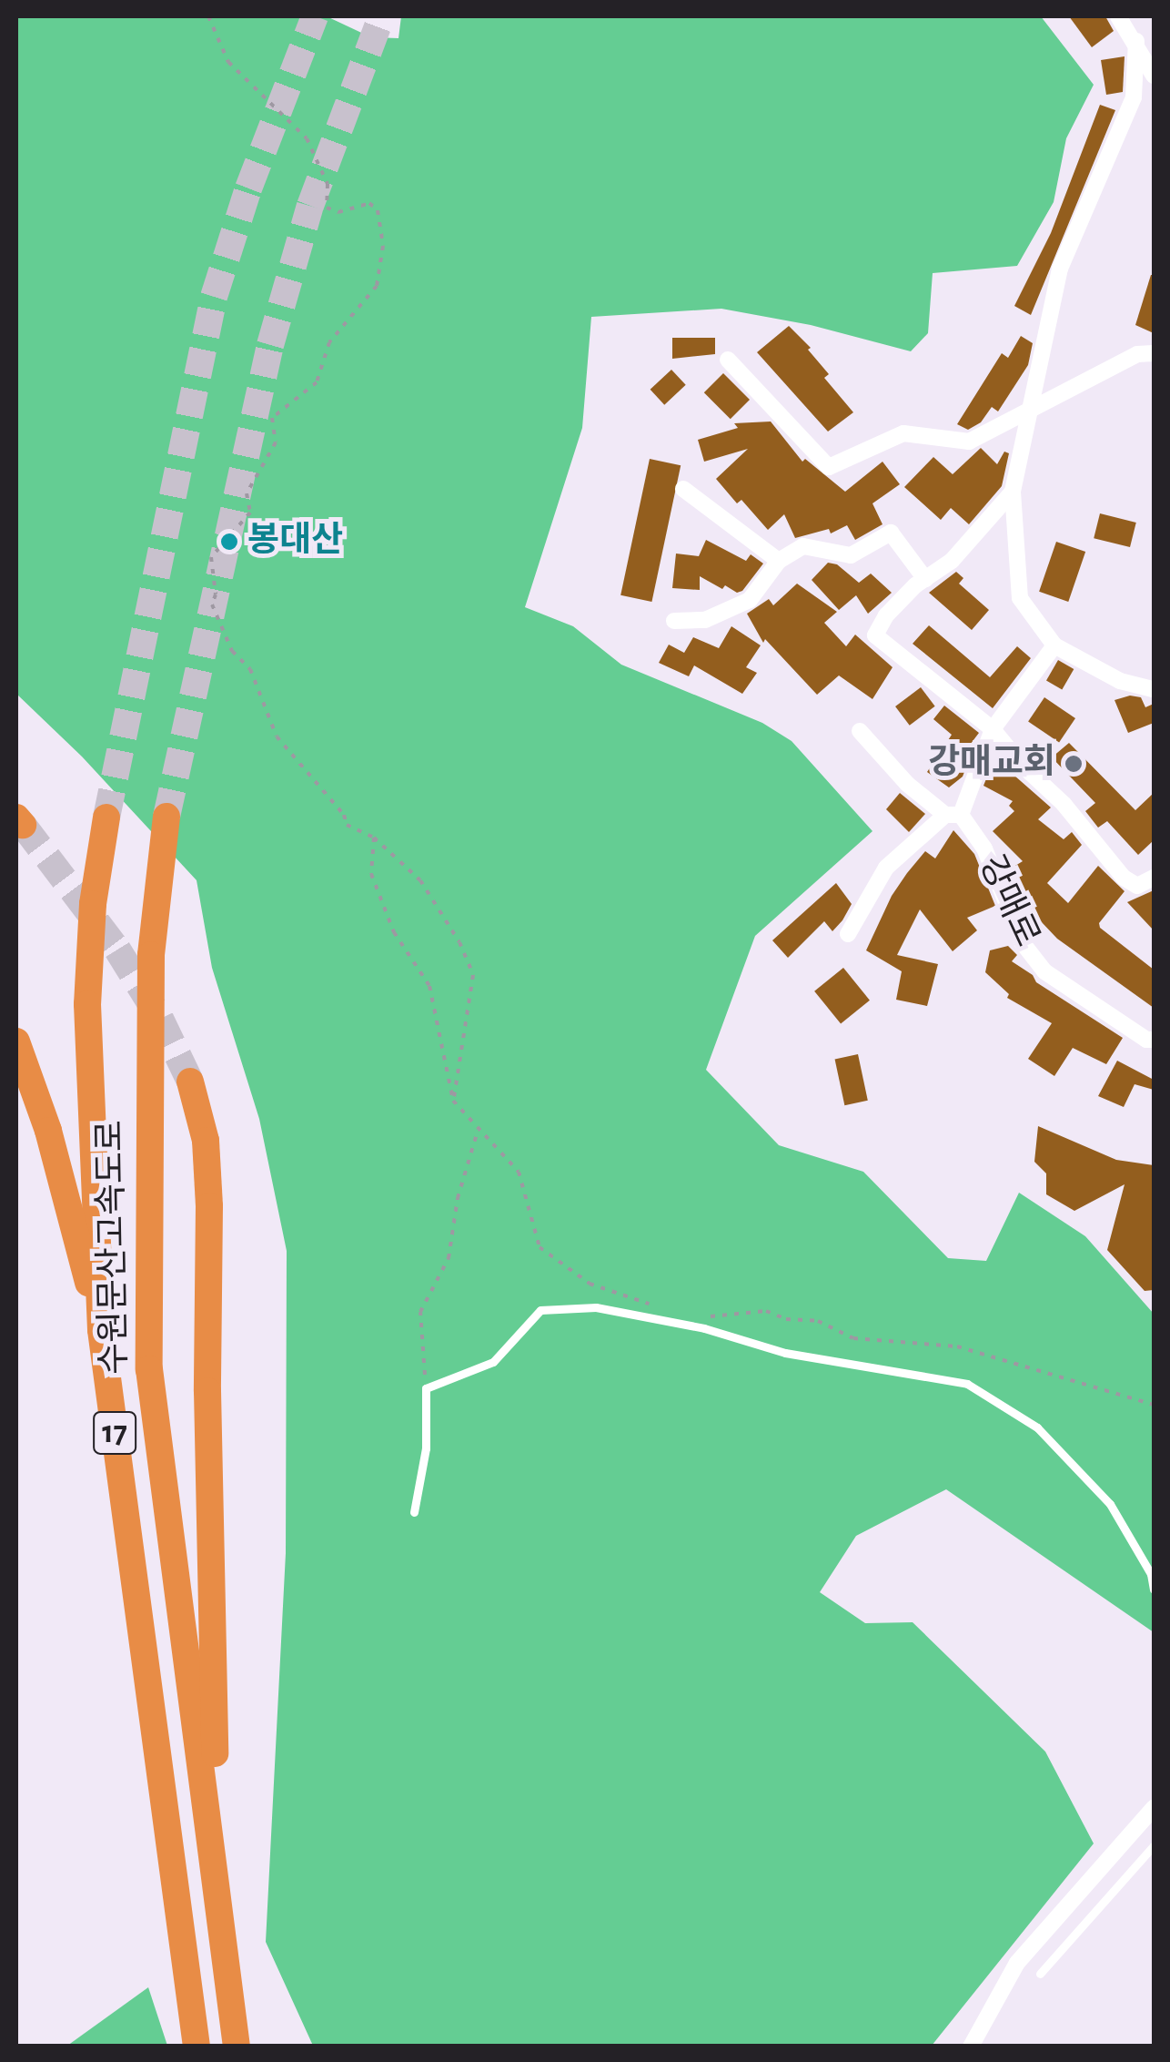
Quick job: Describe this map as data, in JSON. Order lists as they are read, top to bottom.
{
  "streets": {
    "highway": ["수원문산고속도로", "17"],
    "street": ["강매로"]
  },
  "places": ["봉대산", "강매교회"]
}
